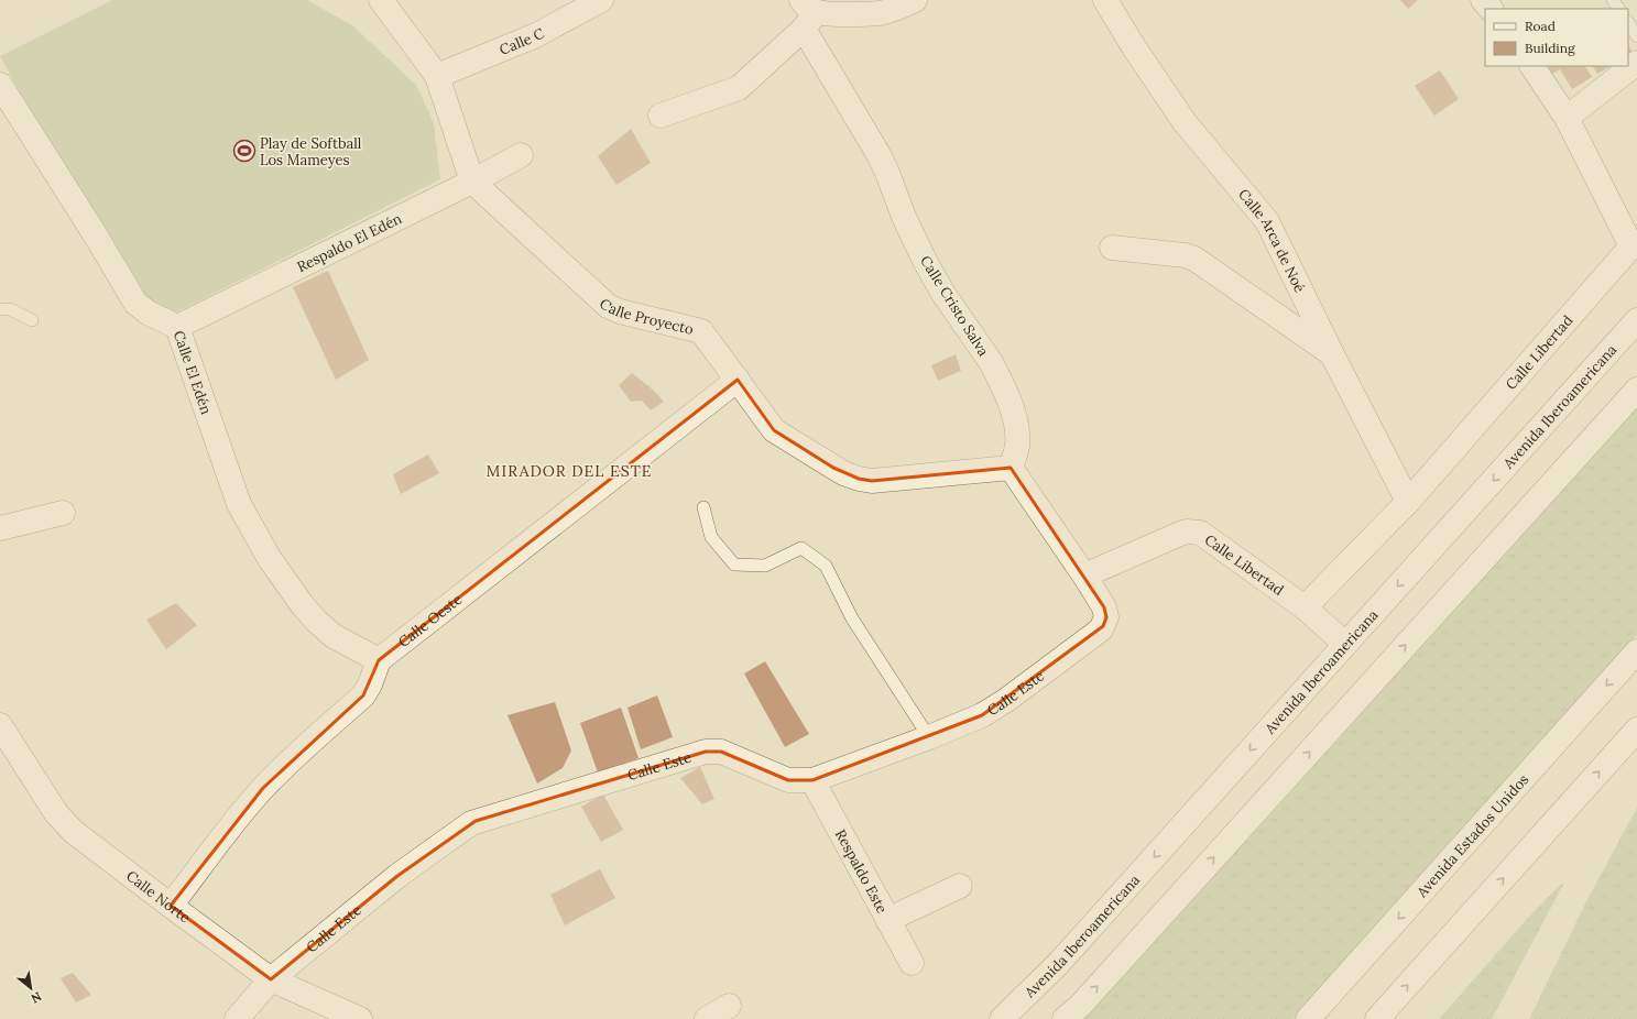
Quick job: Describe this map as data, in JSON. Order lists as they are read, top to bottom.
{
  "streets": {
    "street": [
      "Calle C",
      "Respaldo El Edén",
      "Calle Arca de Noé",
      "Calle Cristo Salva",
      "Calle Proyecto",
      "Calle Libertad",
      "Calle El Edén",
      "Avenida Iberoamericana",
      "Calle Oeste",
      "Calle Este",
      "Avenida Estados Unidos",
      "Respaldo Este",
      "Calle Norte"
    ]
  },
  "crossings": [
    ["Calle C", "Calle Proyecto"],
    ["Respaldo El Edén", "Calle Proyecto"],
    ["Respaldo El Edén", "Calle El Edén"],
    ["Calle Arca de Noé", "Calle Libertad"],
    ["Calle Cristo Salva", "Calle Proyecto"],
    ["Calle Proyecto", "Calle Oeste"],
    ["Calle Libertad", "Avenida Iberoamericana"],
    ["Calle Libertad", "Calle Este"],
    ["Calle El Edén", "Calle Oeste"],
    ["Calle Este", "Respaldo Este"],
    ["Calle Este", "Calle Norte"]
  ],
  "districts": ["MIRADOR DEL ESTE"],
  "places": {
    "sports": ["Play de Softball Los Mameyes"]
  },
  "legend": ["Road", "Building"],
  "north": "bottom right"
}
